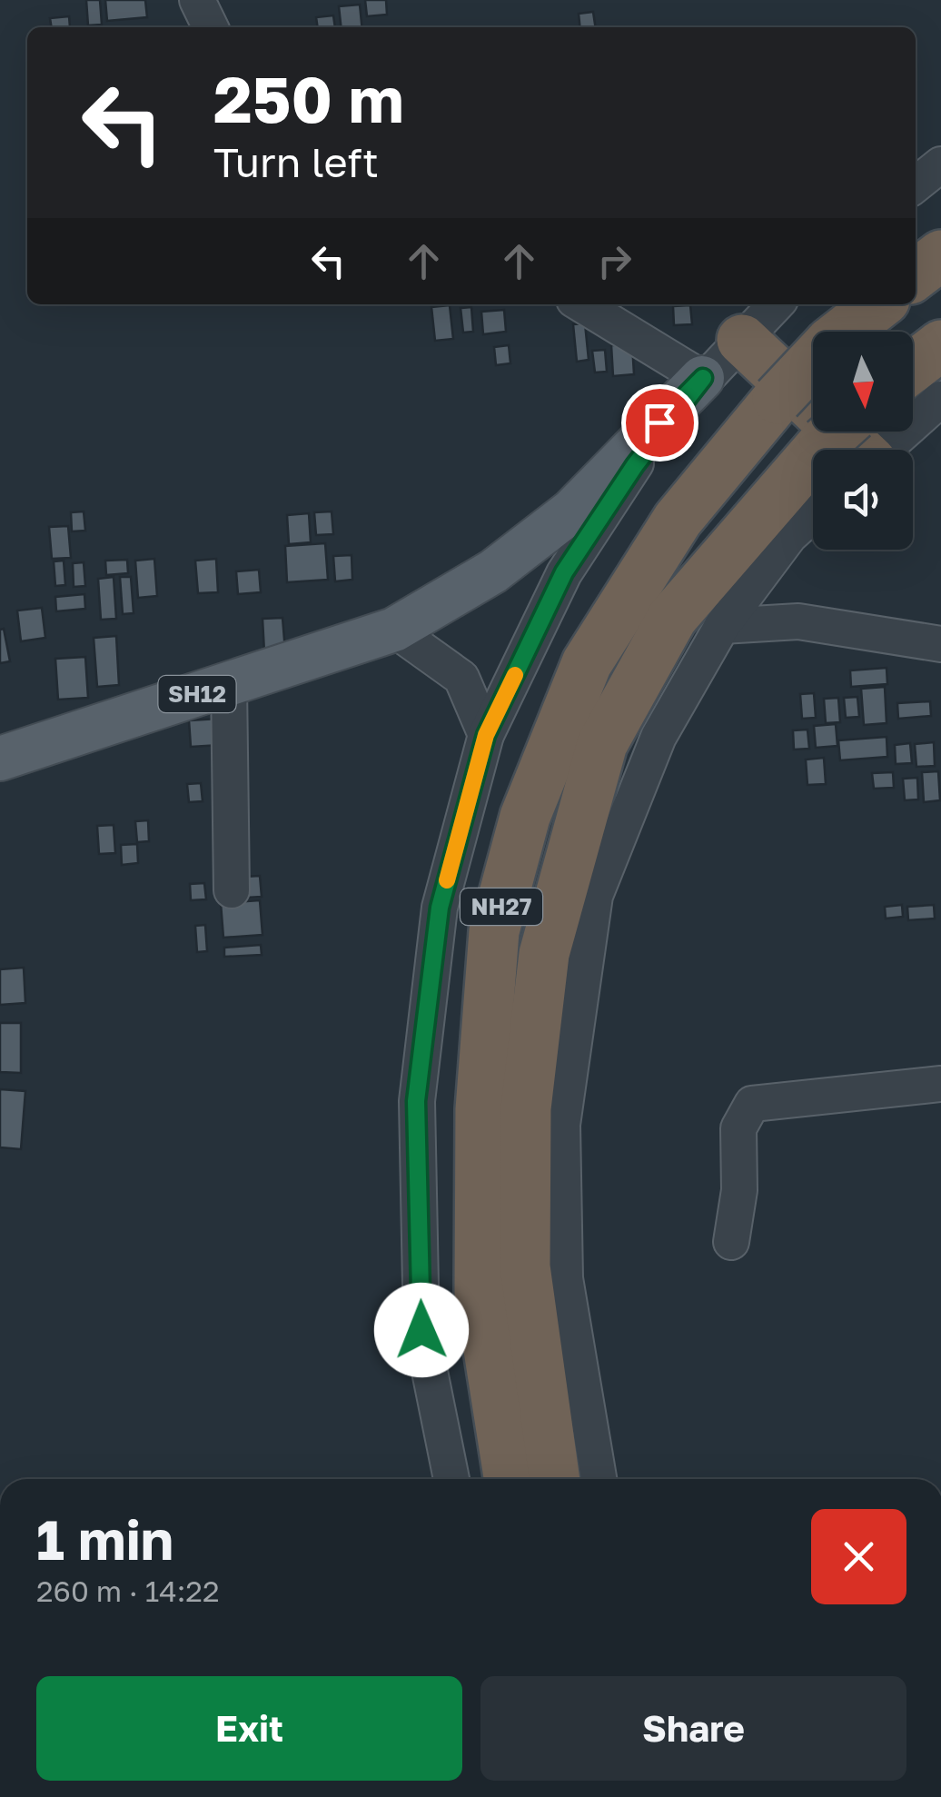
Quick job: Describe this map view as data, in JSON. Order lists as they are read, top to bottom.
{
  "streets": {
    "highway": ["NH27"],
    "main road": ["SH12"]
  },
  "north": "bottom",
  "page": {
    "turn": ["250 m", "Turn left"],
    "heading": ["1 min", "260 m · 14:22"],
    "buttons": ["Exit", "Share"]
  }
}
